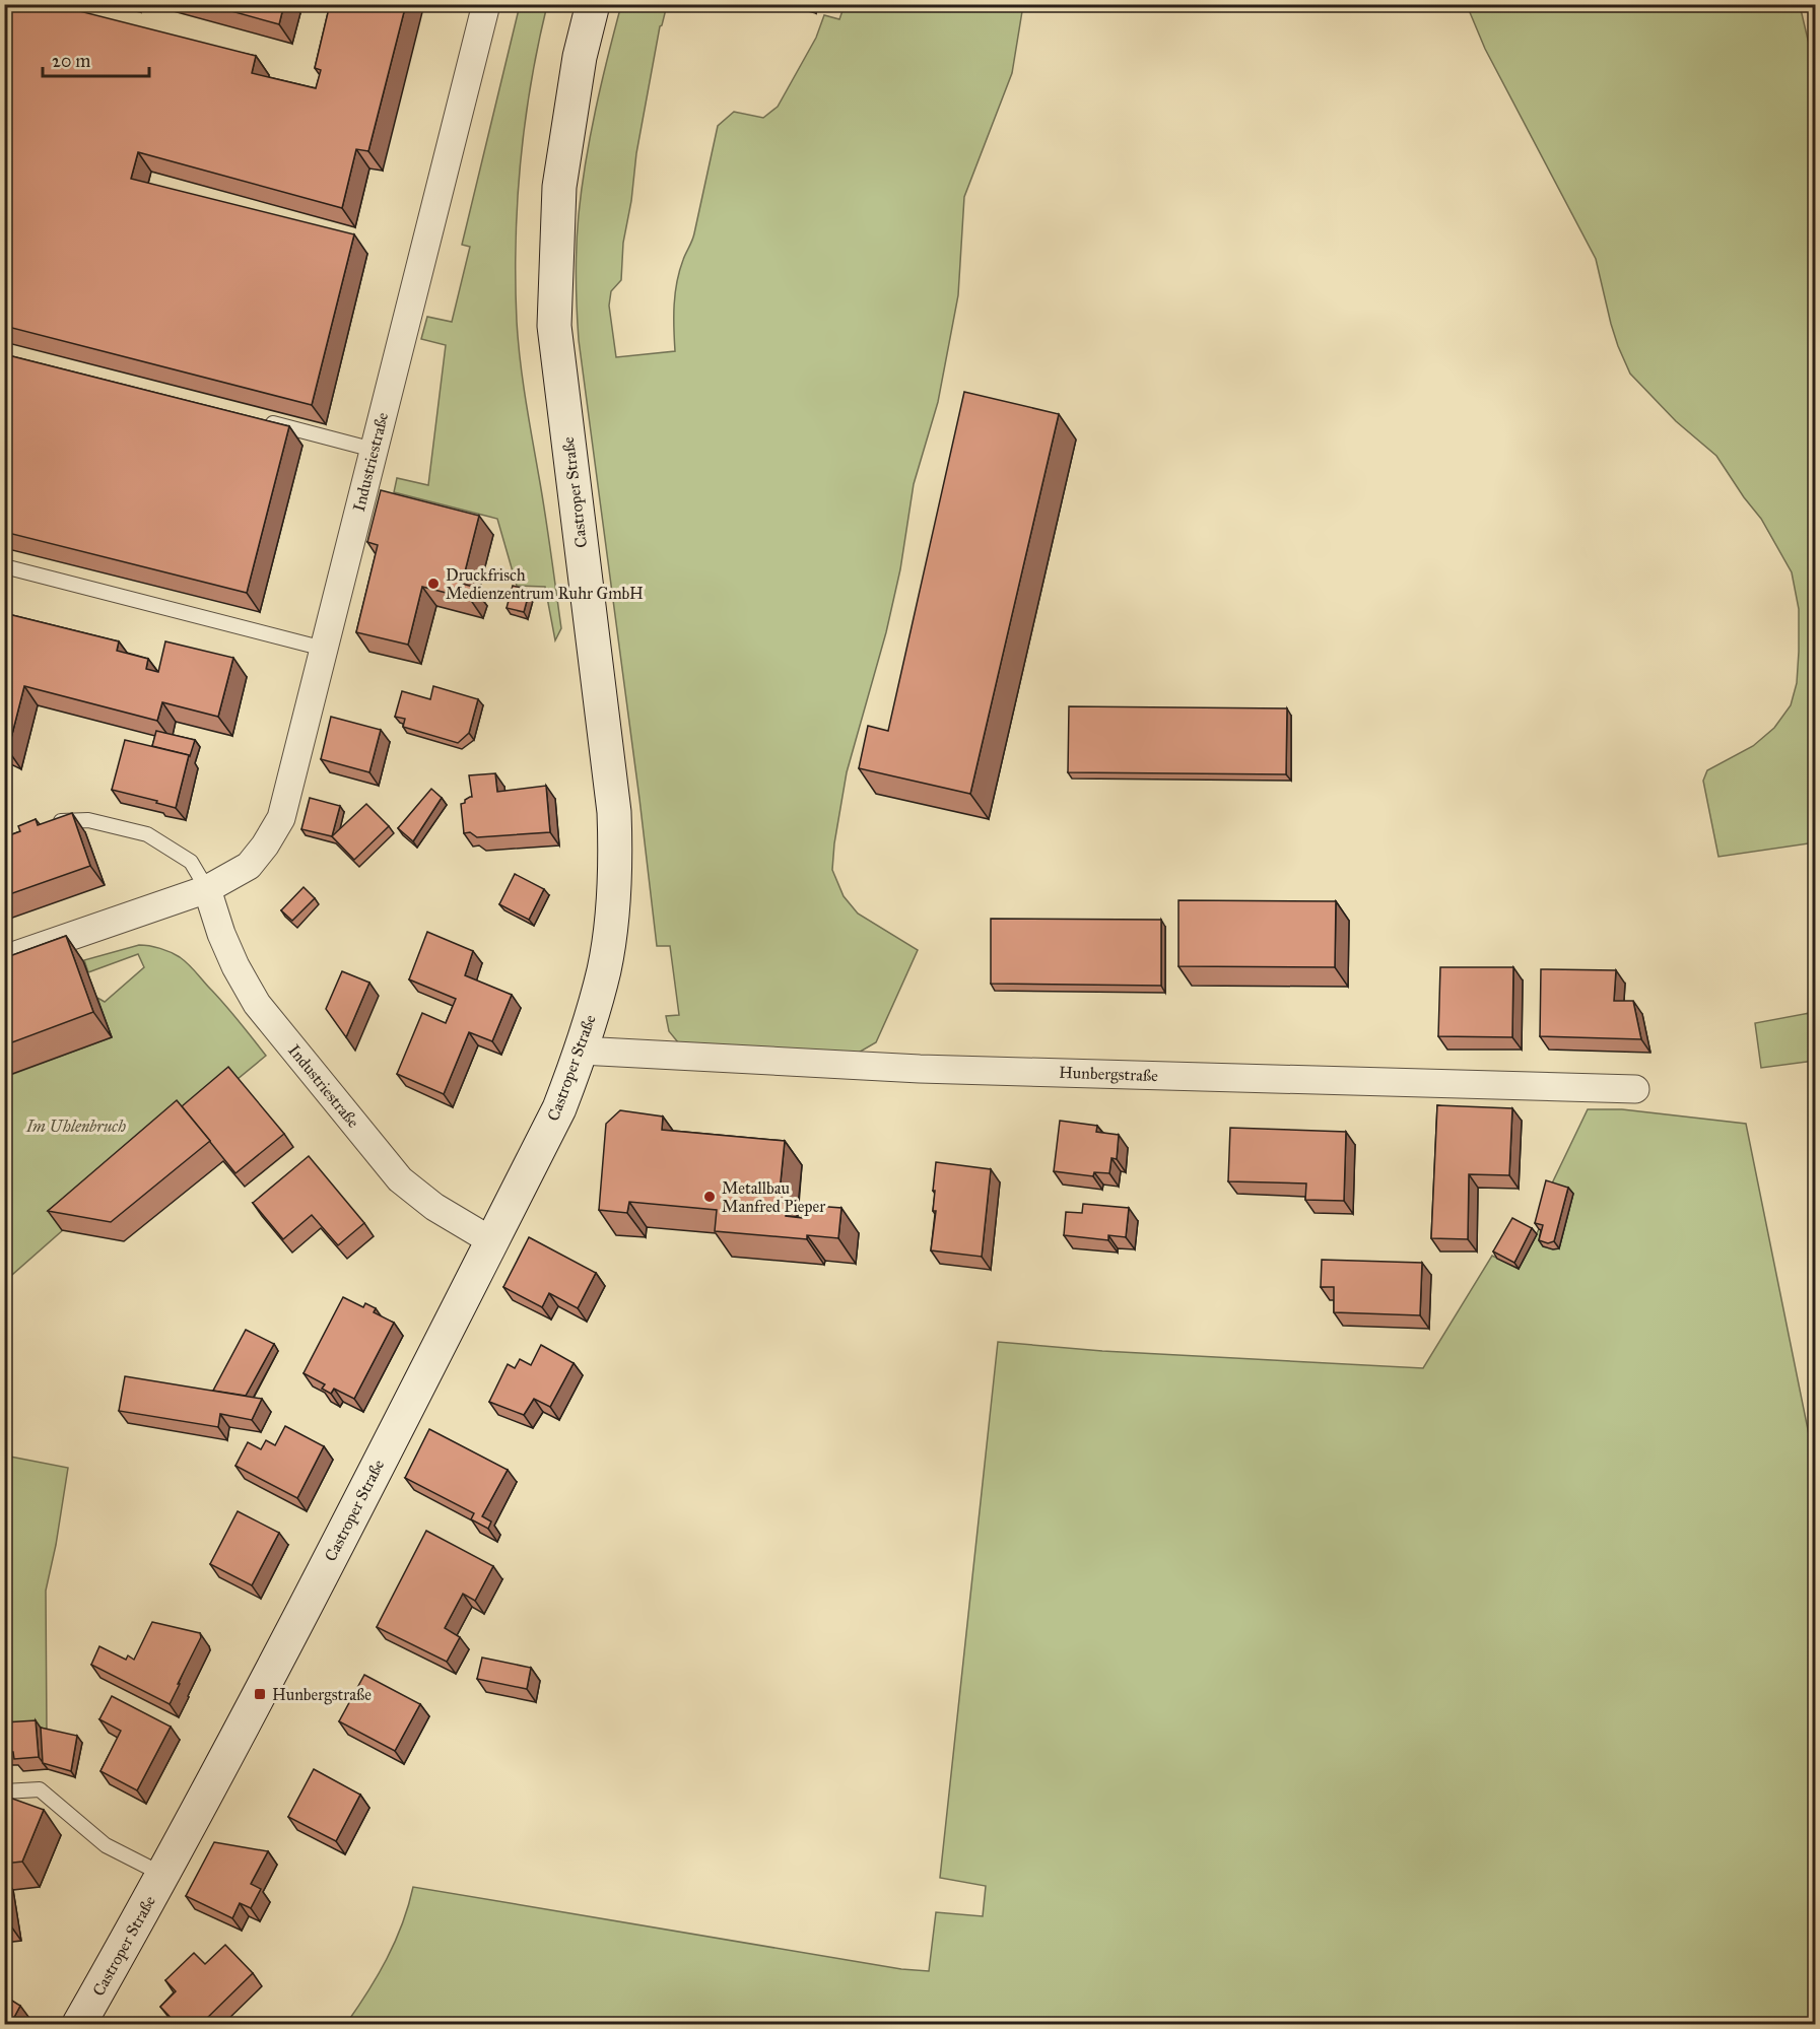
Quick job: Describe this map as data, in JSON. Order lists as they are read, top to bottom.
{
  "streets": {
    "main road": ["Castroper Straße"],
    "street": ["Industriestraße", "Hunbergstraße"]
  },
  "crossings": [
    ["Industriestraße", "Castroper Straße"],
    ["Castroper Straße", "Hunbergstraße"]
  ],
  "parks": ["Im Uhlenbruch"],
  "places": {
    "other": ["Druckfrisch Medienzentrum Ruhr GmbH", "Metallbau Manfred Pieper"],
    "transit": ["Hunbergstraße"]
  },
  "scale_bar": "20 m"
}
